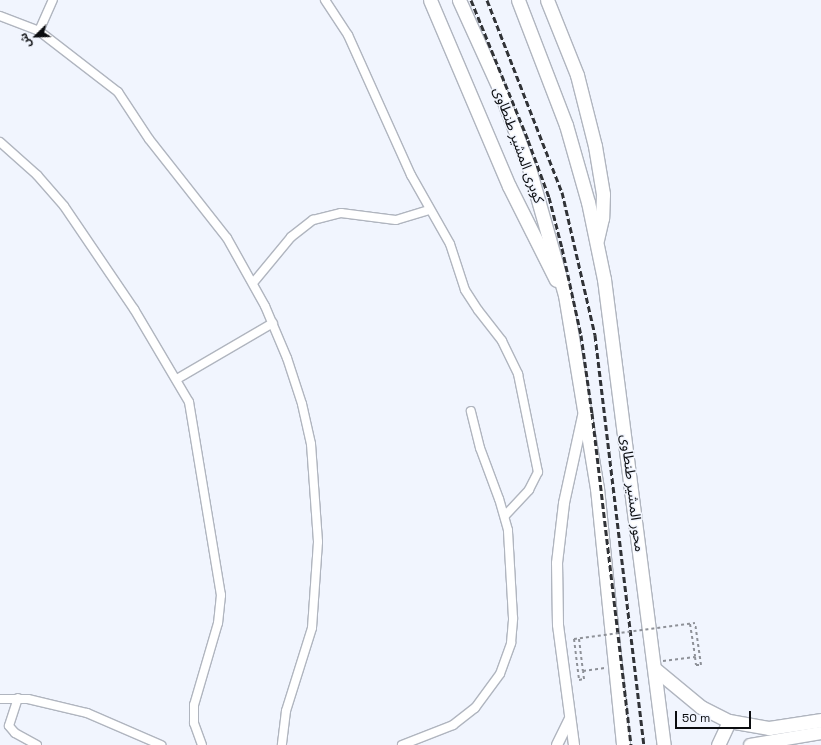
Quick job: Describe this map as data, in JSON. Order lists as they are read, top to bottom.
{
  "streets": {
    "highway": ["كوبرى المشير طنطاوى", "محور المشير طنطاوى"]
  },
  "scale_bar": "50 m",
  "north": "bottom left"
}
